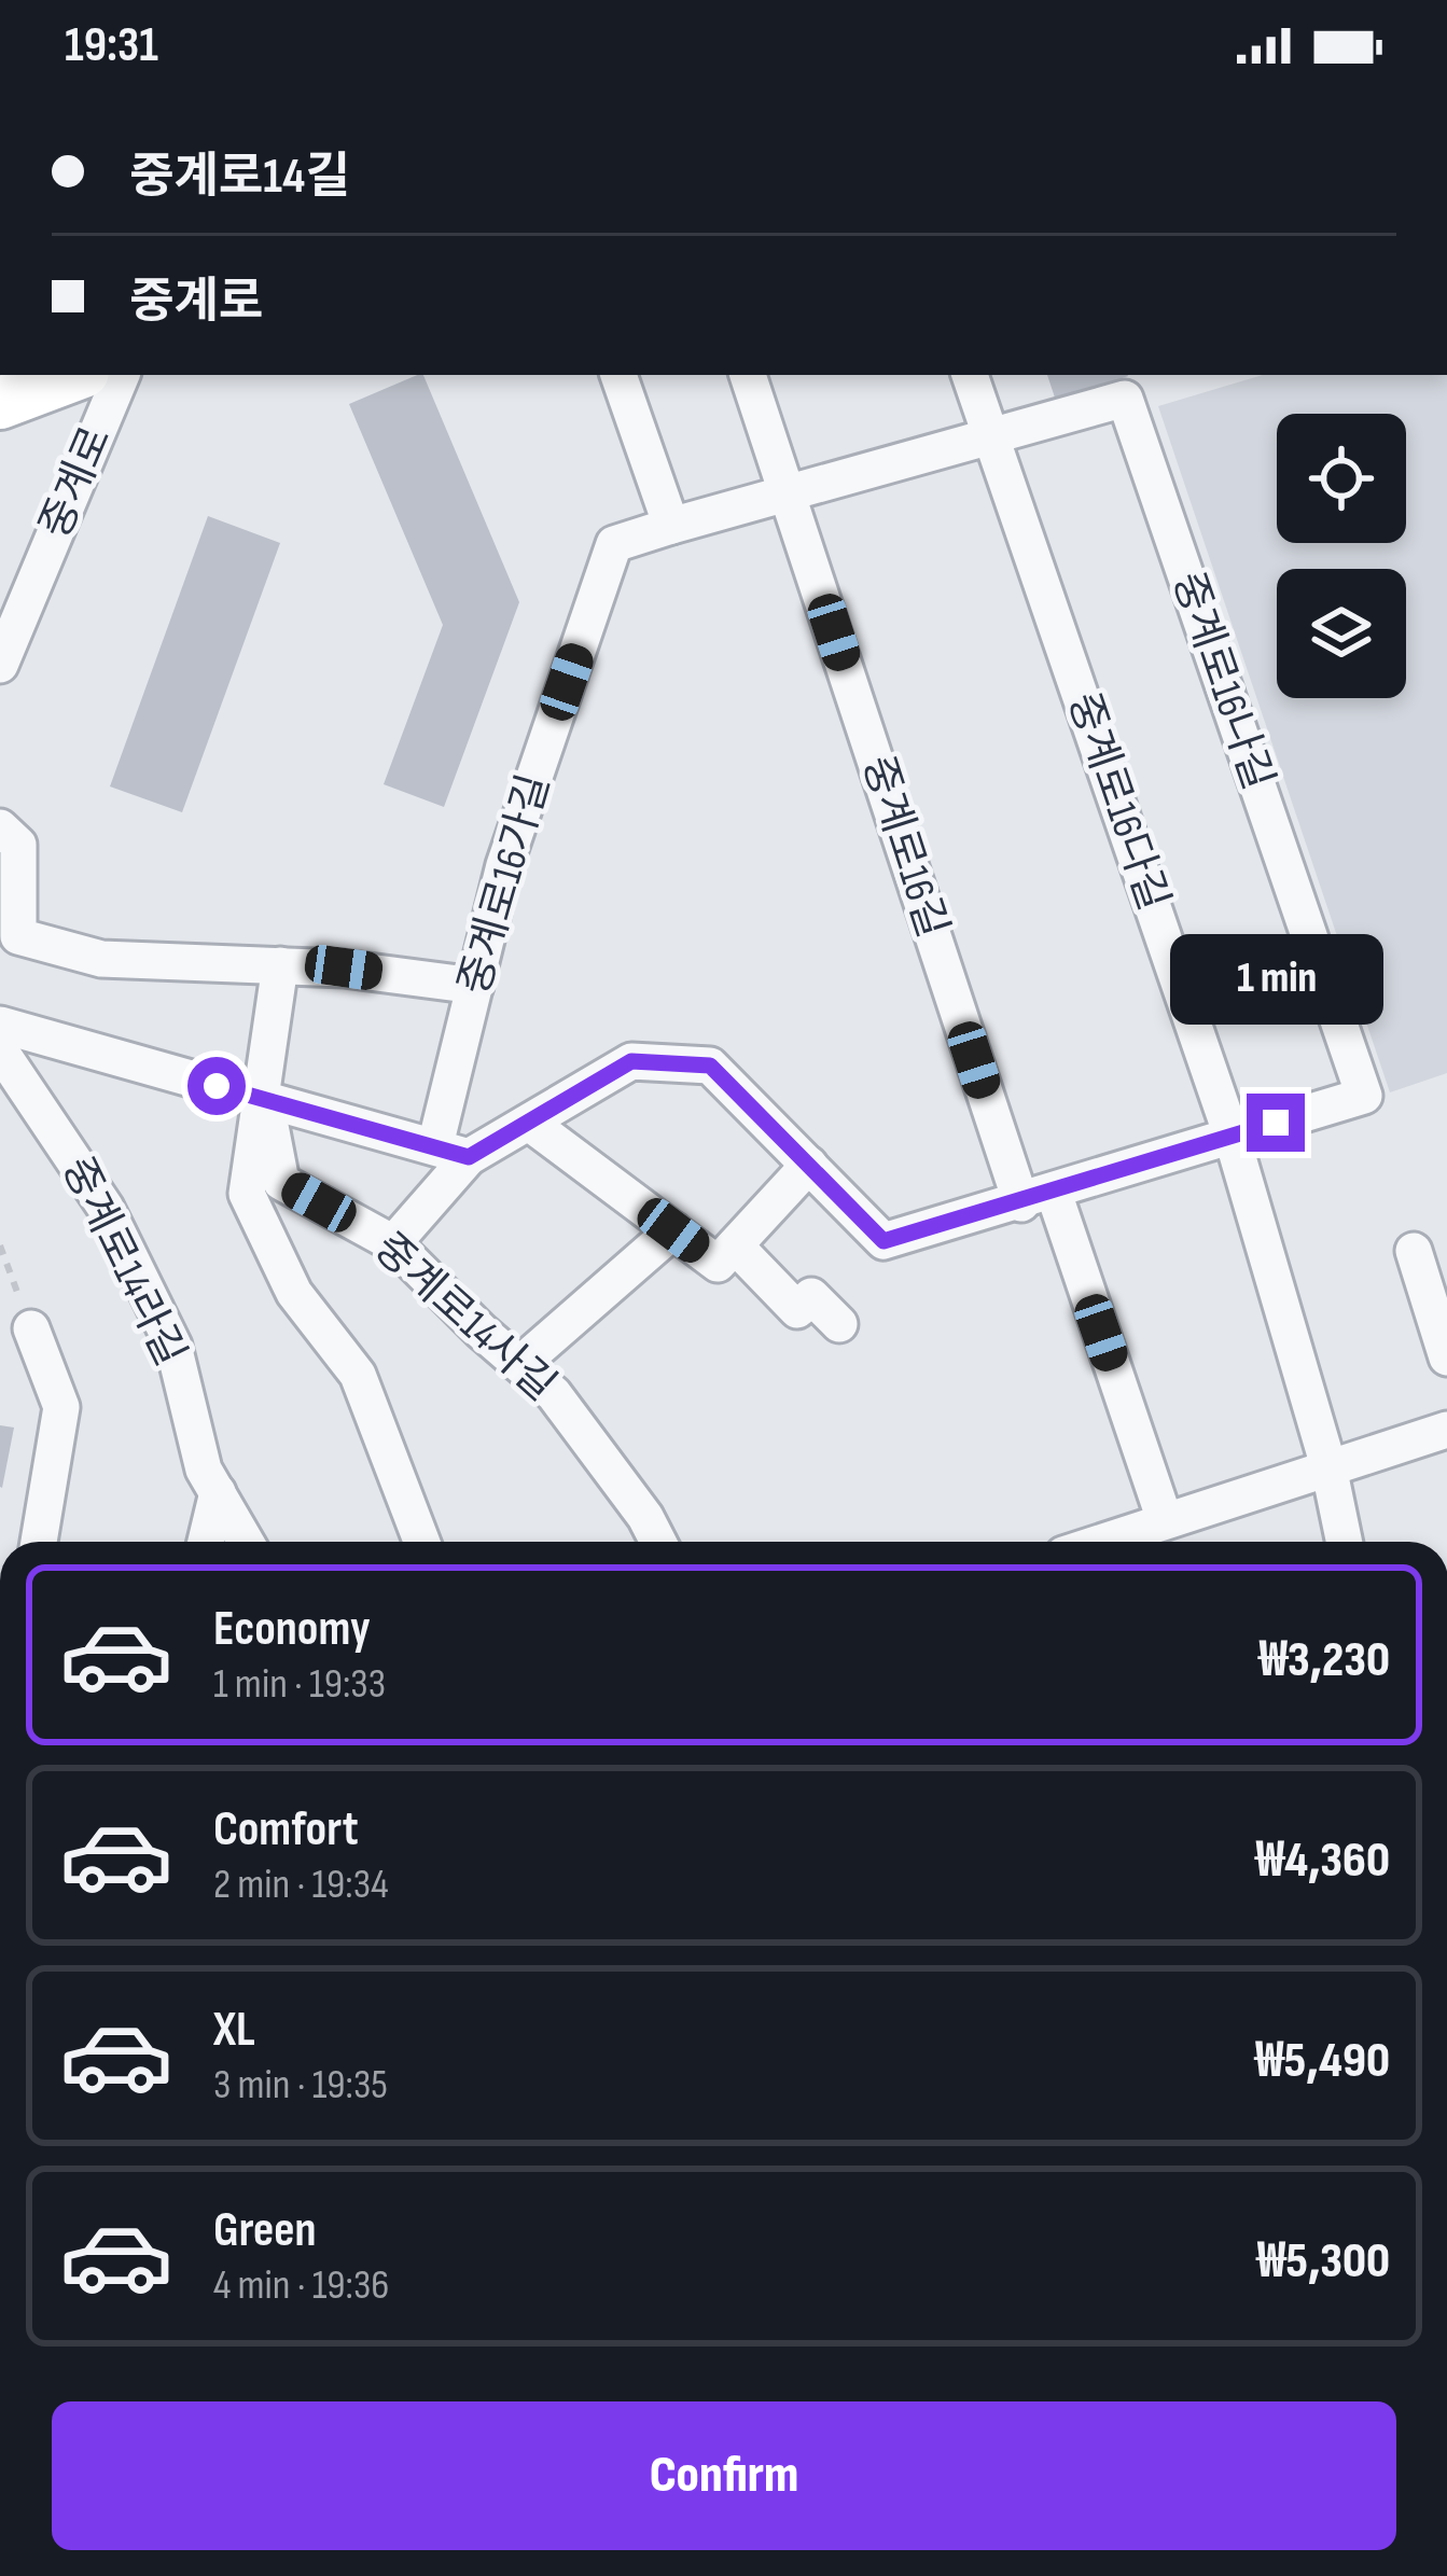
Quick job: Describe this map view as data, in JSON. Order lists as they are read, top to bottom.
{
  "streets": {
    "street": [
      "중계로",
      "중계로16나길",
      "중계로16다길",
      "중계로16길",
      "중계로16가길",
      "중계로14라길",
      "중계로14사길"
    ]
  },
  "crossings": [
    ["중계로16나길", "중계로16다길"],
    ["중계로16나길", "중계로16길"]
  ],
  "page": {
    "status": "19:31",
    "banner": ["중계로14길", "중계로"],
    "bubble": "1 min",
    "list": [
      {
        "name": "Economy",
        "note": "1 min · 19:33",
        "value": "₩3,230"
      },
      {
        "name": "Comfort",
        "note": "2 min · 19:34",
        "value": "₩4,360"
      },
      {
        "name": "XL",
        "note": "3 min · 19:35",
        "value": "₩5,490"
      },
      {
        "name": "Green",
        "note": "4 min · 19:36",
        "value": "₩5,300"
      }
    ],
    "buttons": "Confirm"
  }
}
